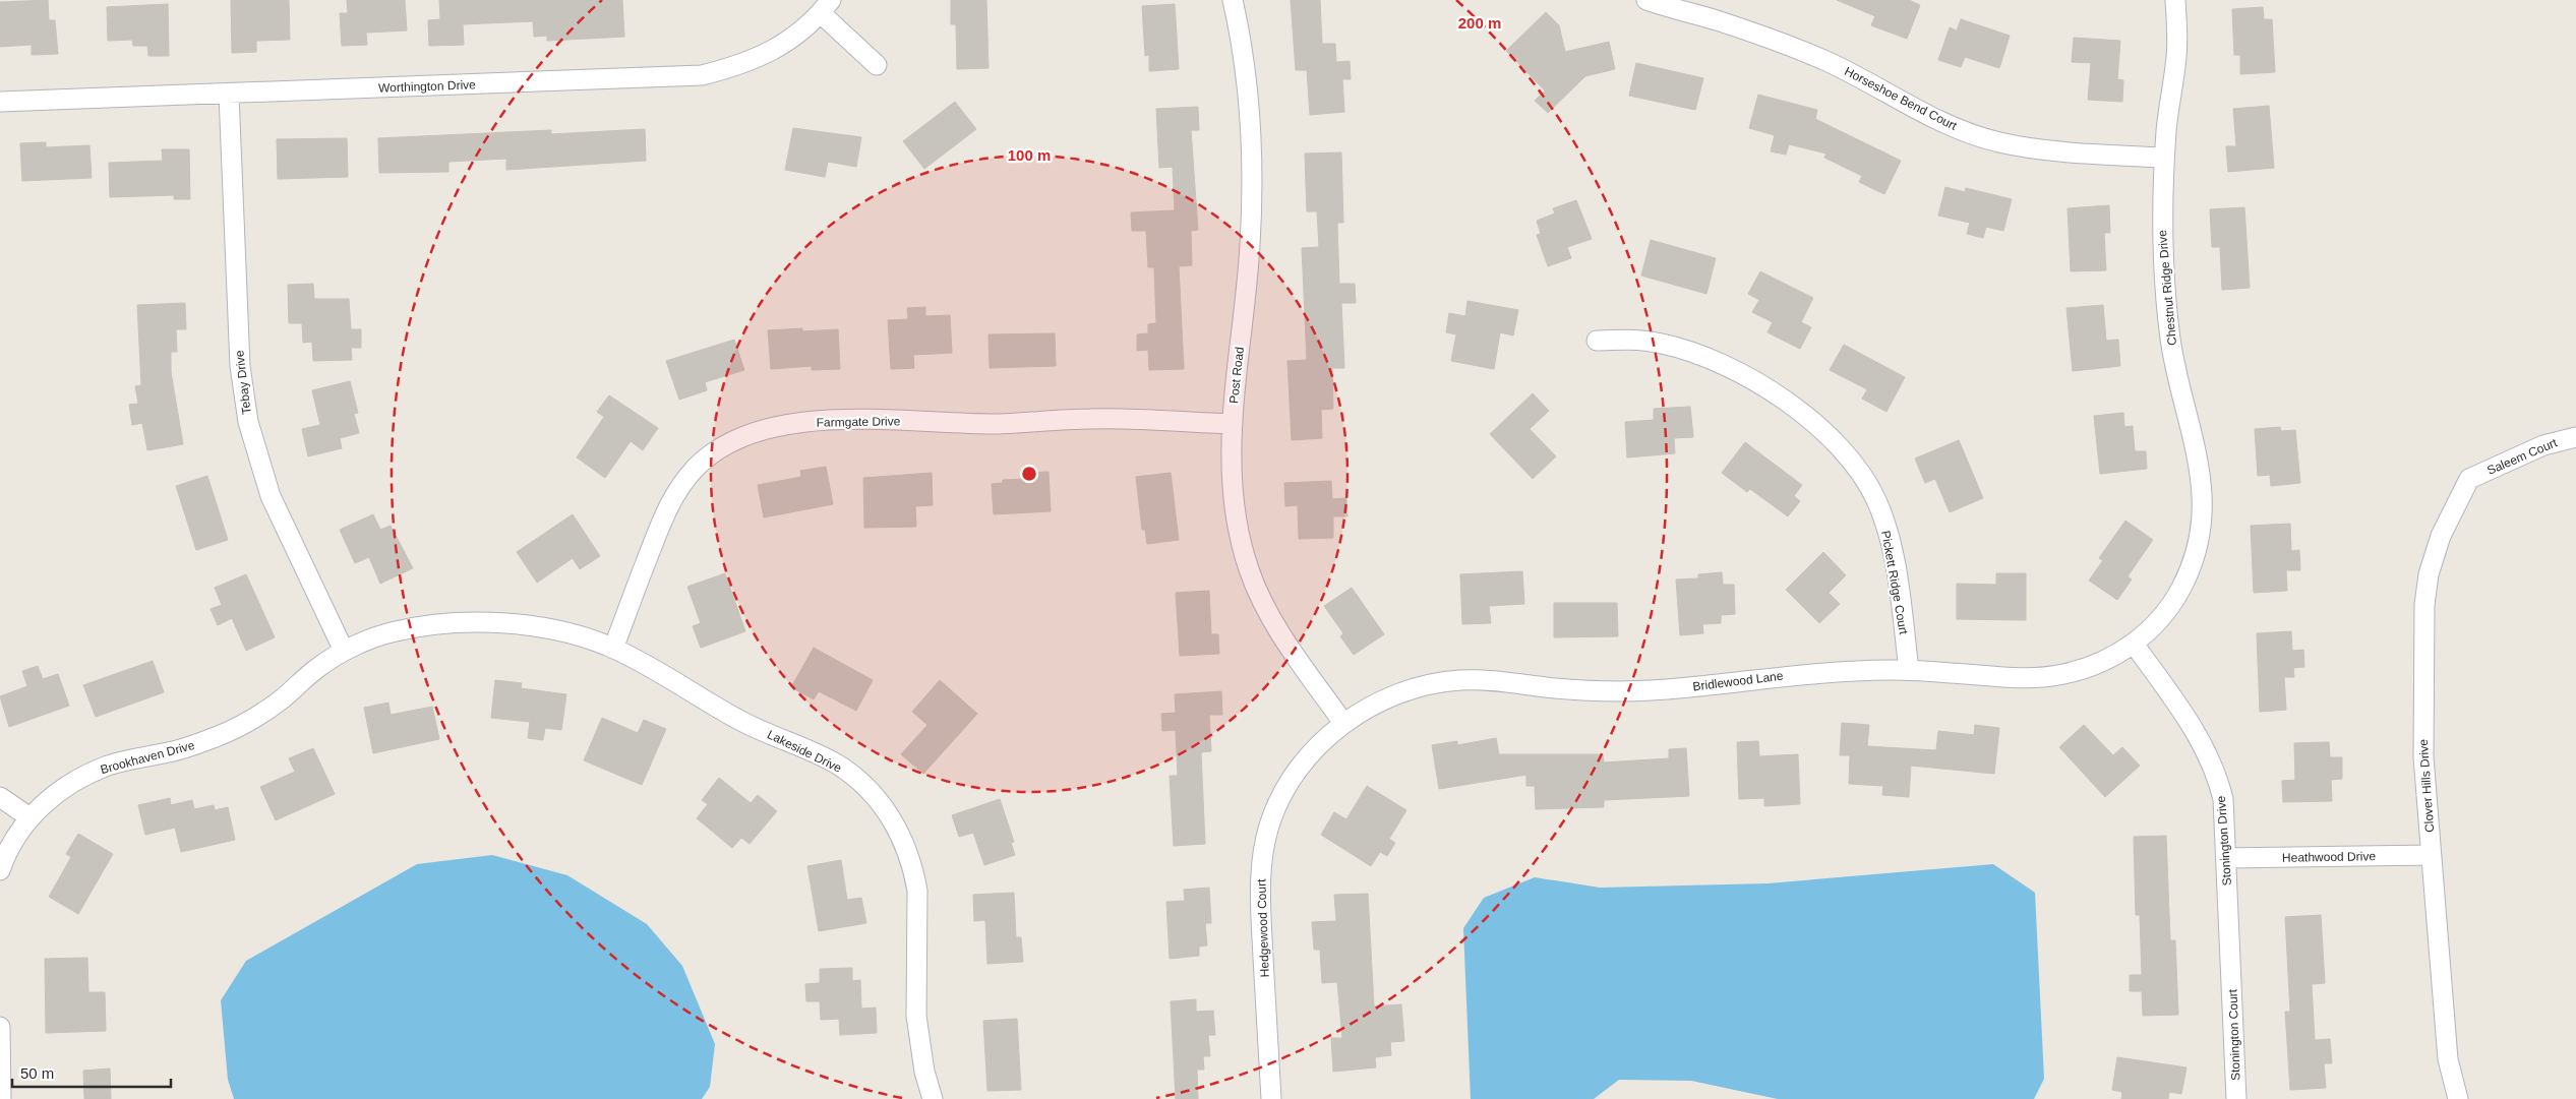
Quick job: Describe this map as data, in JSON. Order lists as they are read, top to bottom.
{
  "streets": {
    "street": [
      "Worthington Drive",
      "Horseshoe Bend Court",
      "Chestnut Ridge Drive",
      "Post Road",
      "Tebay Drive",
      "Farmgate Drive",
      "Saleem Court",
      "Pickett Ridge Court",
      "Bridlewood Lane",
      "Lakeside Drive",
      "Brookhaven Drive",
      "Clover Hills Drive",
      "Stonington Drive",
      "Heathwood Drive",
      "Hedgewood Court",
      "Stonington Court"
    ]
  },
  "crossings": [
    ["Worthington Drive", "Tebay Drive"],
    ["Horseshoe Bend Court", "Chestnut Ridge Drive"],
    ["Chestnut Ridge Drive", "Bridlewood Lane"],
    ["Chestnut Ridge Drive", "Stonington Drive"],
    ["Post Road", "Farmgate Drive"],
    ["Post Road", "Bridlewood Lane"],
    ["Post Road", "Hedgewood Court"],
    ["Tebay Drive", "Lakeside Drive"],
    ["Tebay Drive", "Brookhaven Drive"],
    ["Farmgate Drive", "Lakeside Drive"],
    ["Saleem Court", "Clover Hills Drive"],
    ["Pickett Ridge Court", "Bridlewood Lane"],
    ["Bridlewood Lane", "Stonington Drive"],
    ["Bridlewood Lane", "Hedgewood Court"],
    ["Lakeside Drive", "Brookhaven Drive"],
    ["Clover Hills Drive", "Heathwood Drive"],
    ["Stonington Drive", "Heathwood Drive"],
    ["Stonington Drive", "Stonington Court"]
  ],
  "scale_bar": "50 m",
  "rings": ["200 m", "100 m"]
}
